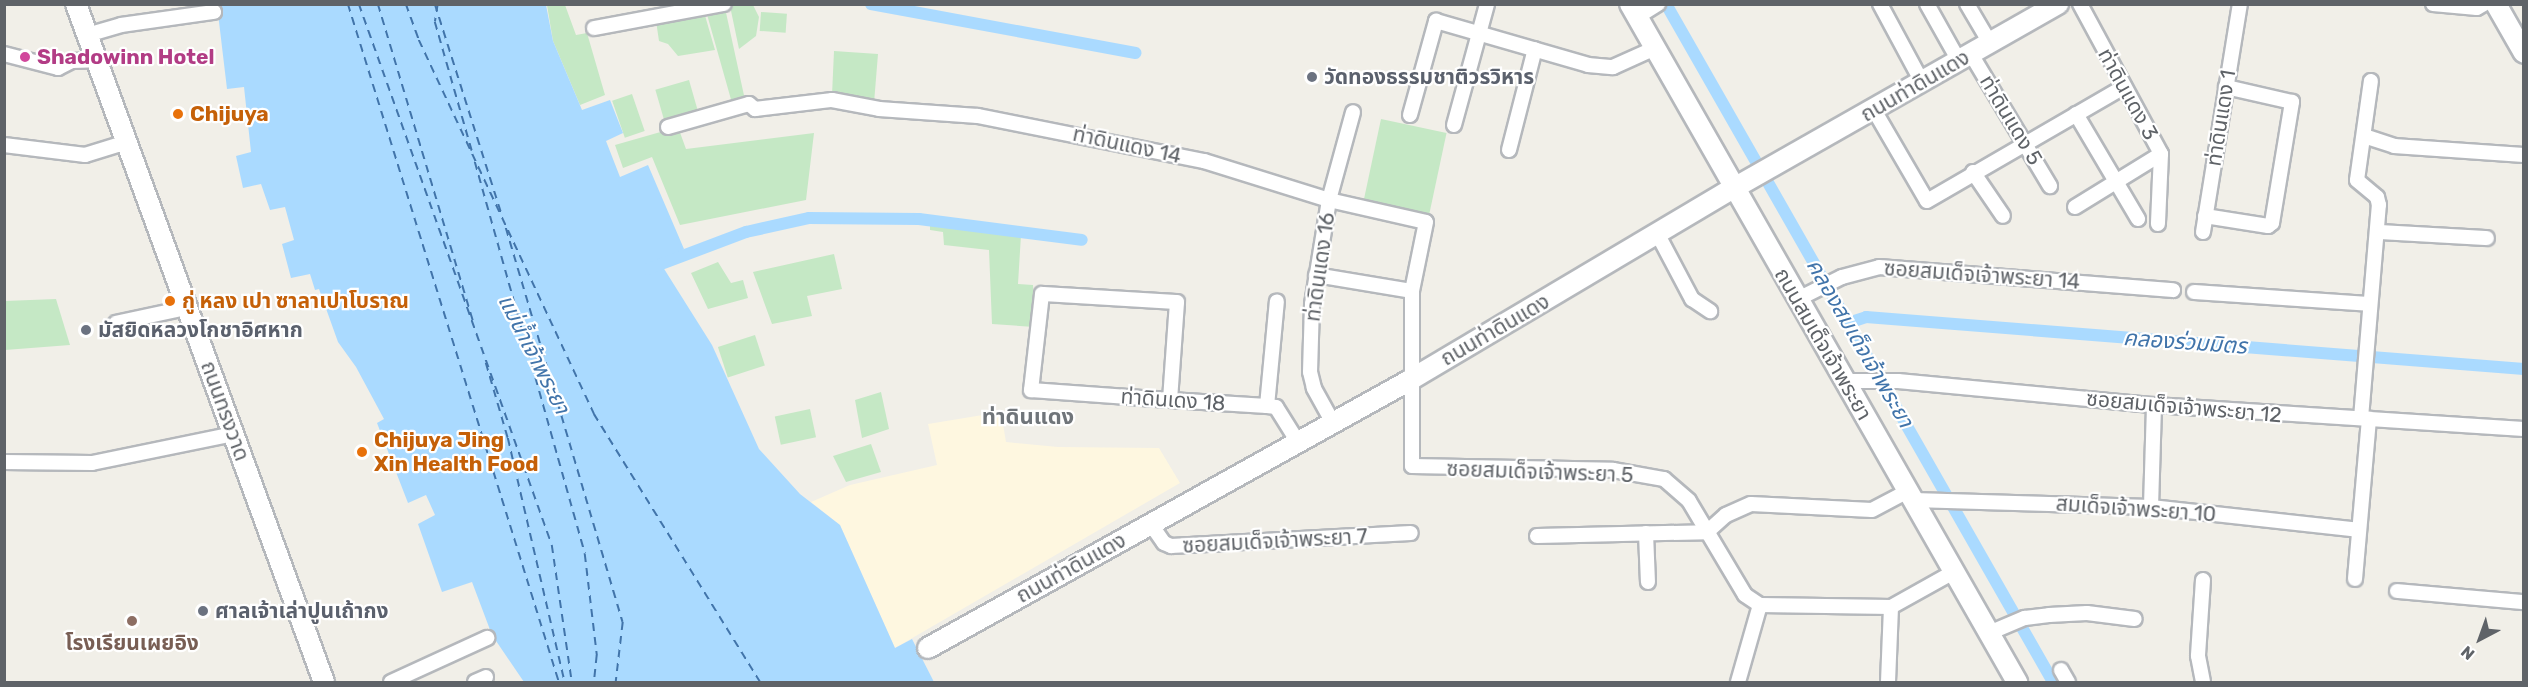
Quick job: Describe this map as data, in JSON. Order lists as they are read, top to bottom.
{
  "streets": {
    "street": [
      "ถนนท่าดินแดง",
      "ท่าดินแดง 3",
      "ท่าดินแดง 1",
      "ท่าดินแดง 5",
      "ท่าดินแดง 14",
      "ท่าดินแดง 16",
      "ซอยสมเด็จเจ้าพระยา 14",
      "ถนนสมเด็จเจ้าพระยา",
      "ท่าดินเดง 18",
      "ซอยสมเด็จเจ้าพระยา 12",
      "ถนนทรงวาด",
      "ซอยสมเด็จเจ้าพระยา 5",
      "สมเด็จเจ้าพระยา 10",
      "ซอยสมเด็จเจ้าพระยา 7"
    ]
  },
  "crossings": [
    ["ถนนท่าดินแดง", "ท่าดินแดง 5"],
    ["ถนนท่าดินแดง", "ท่าดินแดง 14"],
    ["ถนนท่าดินแดง", "ท่าดินแดง 16"],
    ["ถนนท่าดินแดง", "ถนนสมเด็จเจ้าพระยา"],
    ["ถนนท่าดินแดง", "ซอยสมเด็จเจ้าพระยา 7"],
    ["ท่าดินแดง 14", "ท่าดินแดง 16"],
    ["ท่าดินแดง 14", "ซอยสมเด็จเจ้าพระยา 5"],
    ["ซอยสมเด็จเจ้าพระยา 14", "ถนนสมเด็จเจ้าพระยา"],
    ["ถนนสมเด็จเจ้าพระยา", "ซอยสมเด็จเจ้าพระยา 12"],
    ["ถนนสมเด็จเจ้าพระยา", "สมเด็จเจ้าพระยา 10"]
  ],
  "districts": ["ท่าดินแดง"],
  "water": ["คลองร่วมมิตร", "คลองสมเด็จเจ้าพระยา", "แม่น้ำเจ้าพระยา"],
  "places": [
    "Shadowinn Hotel",
    "วัดทองธรรมชาติวรวิหาร",
    "Chijuya",
    "กู่ หลง เปา ซาลาเปาโบราณ",
    "มัสยิดหลวงโกชาอิศหาก",
    "Chijuya Jing Xin Health Food",
    "ศาลเจ้าเล่าปูนเถ้ากง",
    "โรงเรียนเผยอิง"
  ],
  "north": "bottom left"
}
